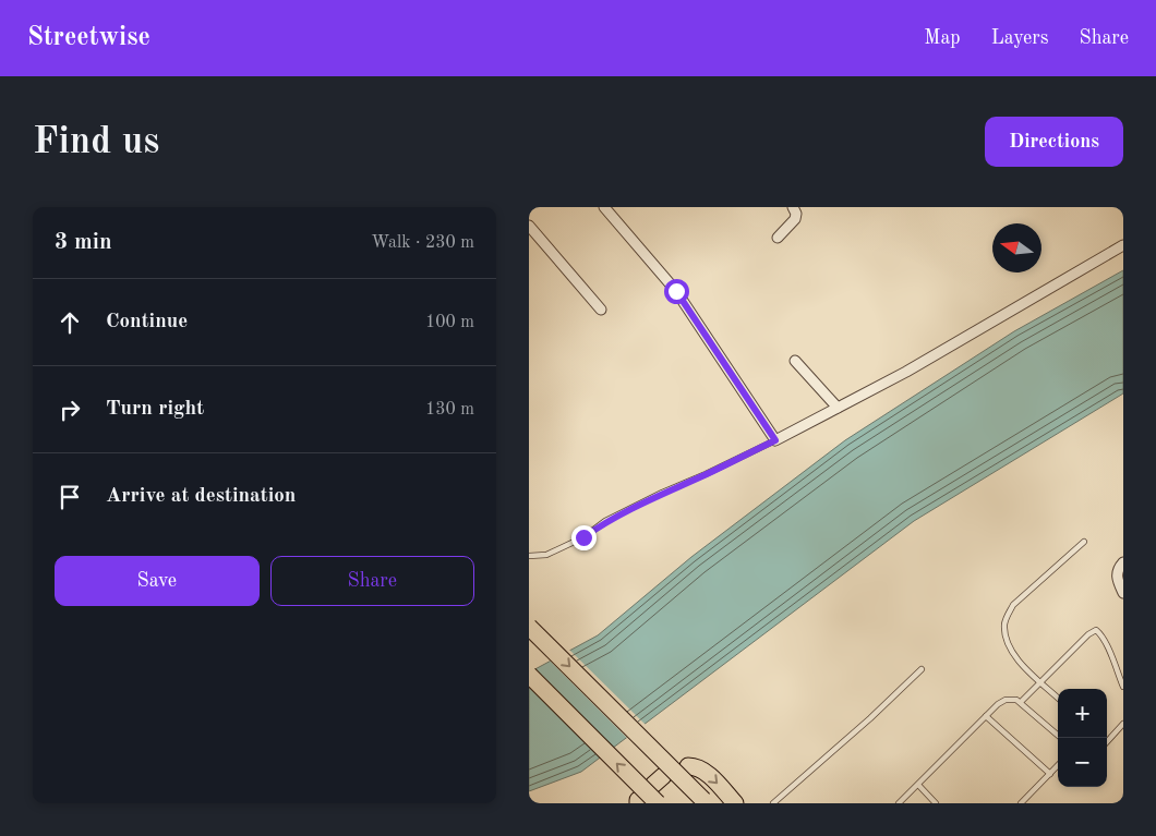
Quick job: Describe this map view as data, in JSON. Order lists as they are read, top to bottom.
{
  "north": "left",
  "page": {
    "header": "Streetwise",
    "nav": ["Map", "Layers", "Share"],
    "buttons": [
      "Directions",
      ["Save", "Share"]
    ],
    "title": "Find us",
    "heading": ["3 min", "Walk · 230 m"],
    "list": [
      ["Continue", "100 m"],
      ["Turn right", "130 m"],
      "Arrive at destination"
    ],
    "map_buttons": ["+", "−"]
  }
}
